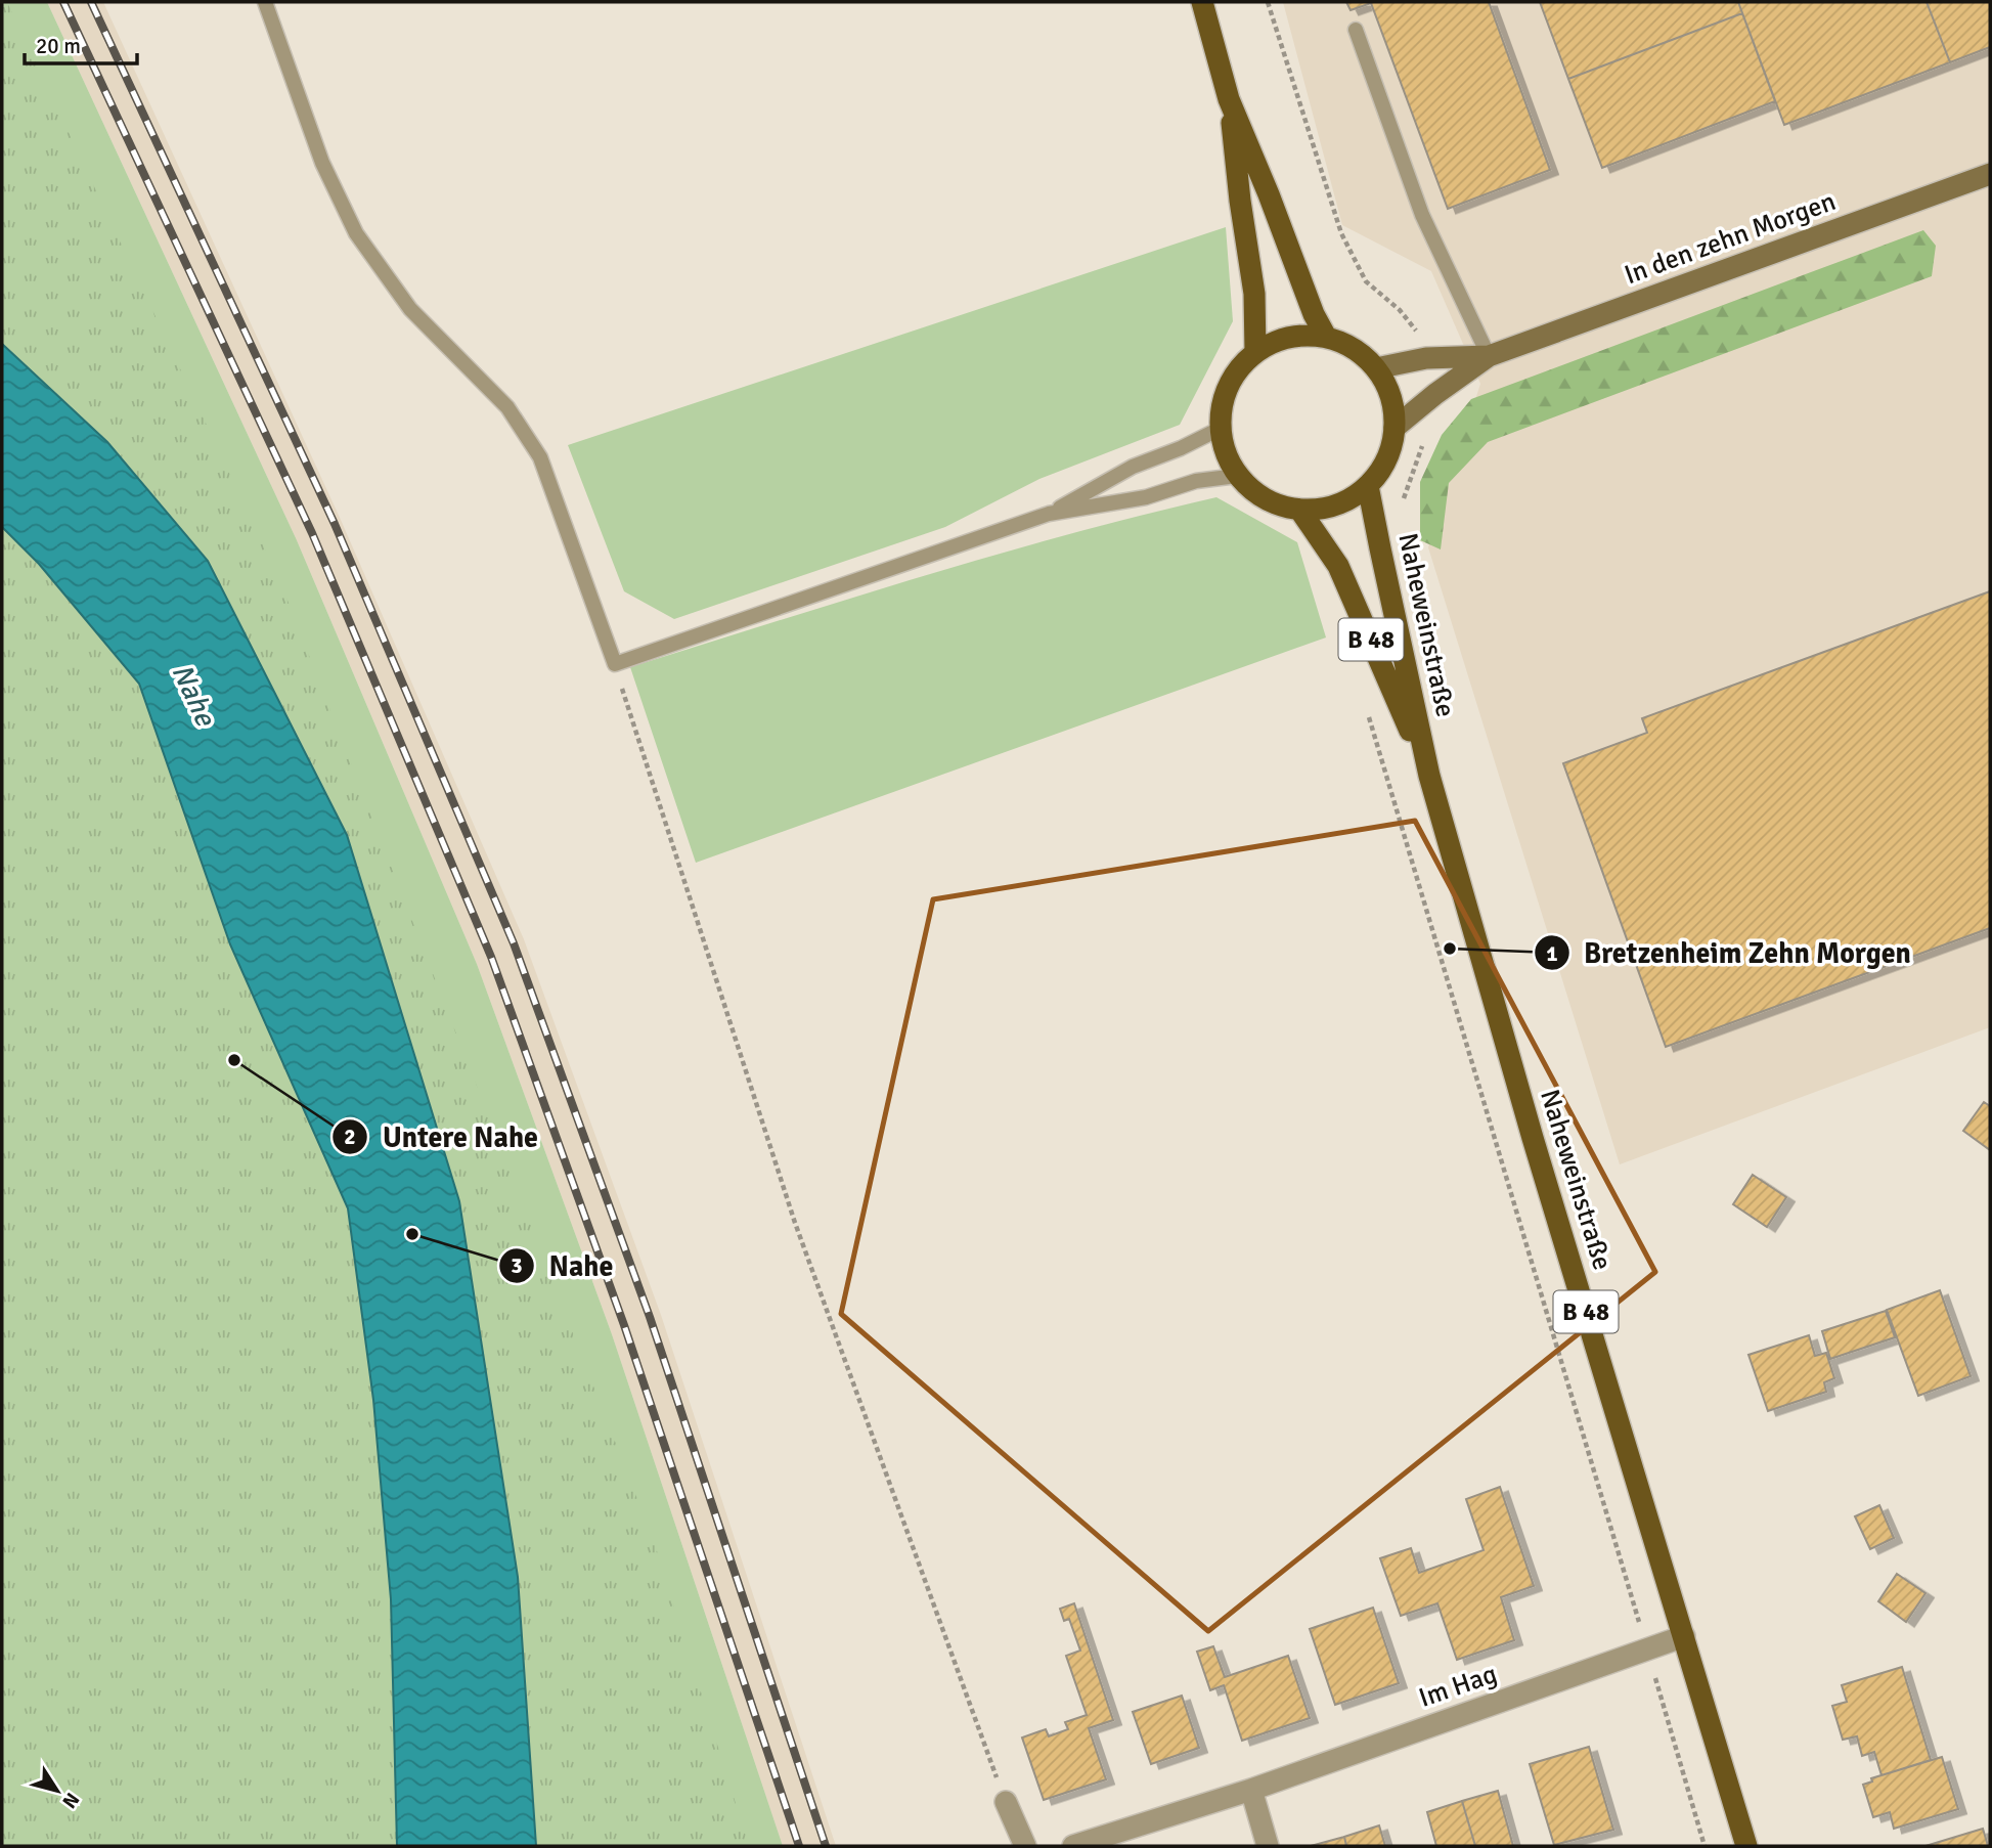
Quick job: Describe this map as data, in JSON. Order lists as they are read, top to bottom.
{
  "streets": {
    "main road": ["Naheweinstraße", "B 48"],
    "street": ["In den zehn Morgen", "Im Hag"]
  },
  "crossings": [
    ["In den zehn Morgen", "Naheweinstraße"],
    ["Naheweinstraße", "Im Hag"]
  ],
  "water": ["Nahe"],
  "places": ["Bretzenheim Zehn Morgen", "Untere Nahe", "Nahe"],
  "scale_bar": "20 m",
  "north": "bottom right"
}
